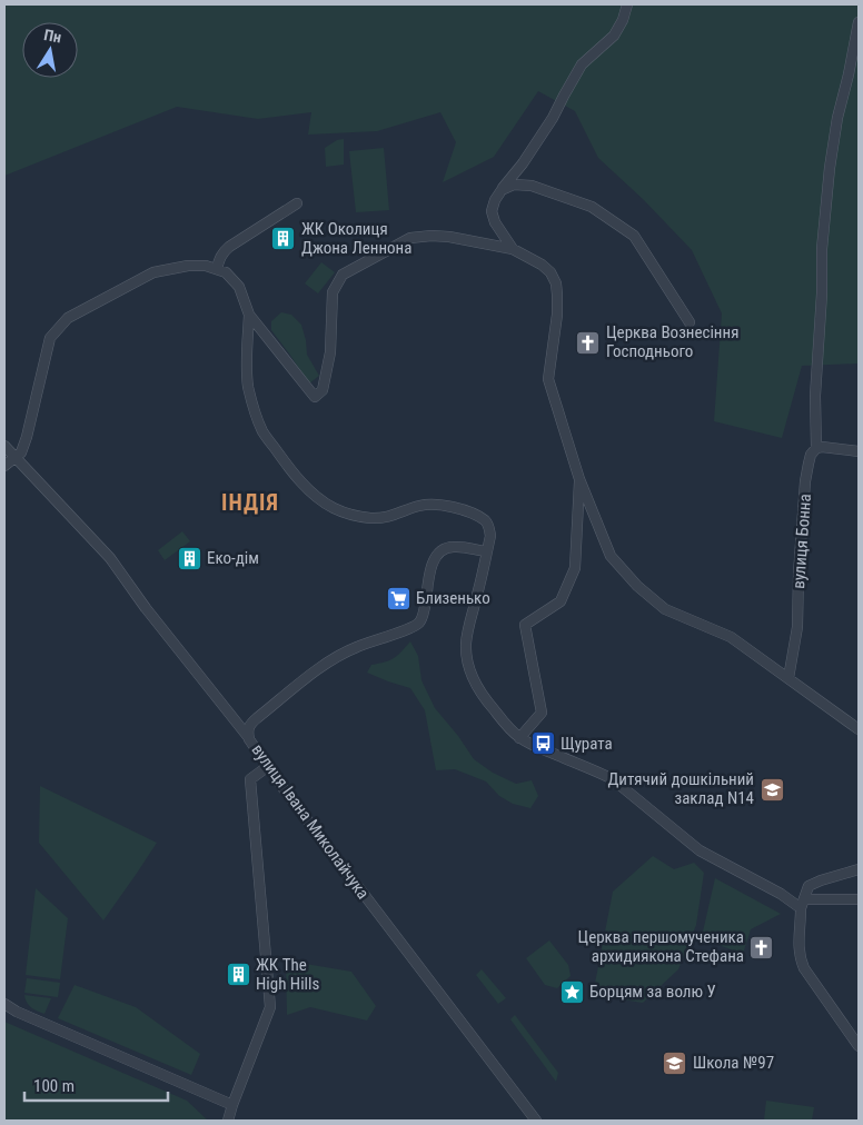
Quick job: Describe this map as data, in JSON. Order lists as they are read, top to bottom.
{
  "streets": {
    "street": ["вулиця Бонна", "вулиця Івана Миколайчука"]
  },
  "districts": ["ІНДІЯ"],
  "places": {
    "building": ["ЖК Околиця Джона Леннона", "Еко-дім", "ЖК The High Hills"],
    "church": ["Церква Вознесіння Господнього", "Церква першомученика архидиякона Стефана"],
    "supermarket": ["Близенько"],
    "bus stop": ["Щурата"],
    "school or university": ["Дитячий дошкільний заклад N14", "Школа №97"],
    "place": ["Борцям за волю У"]
  },
  "scale_bar": "100 m",
  "north": "top"
}
